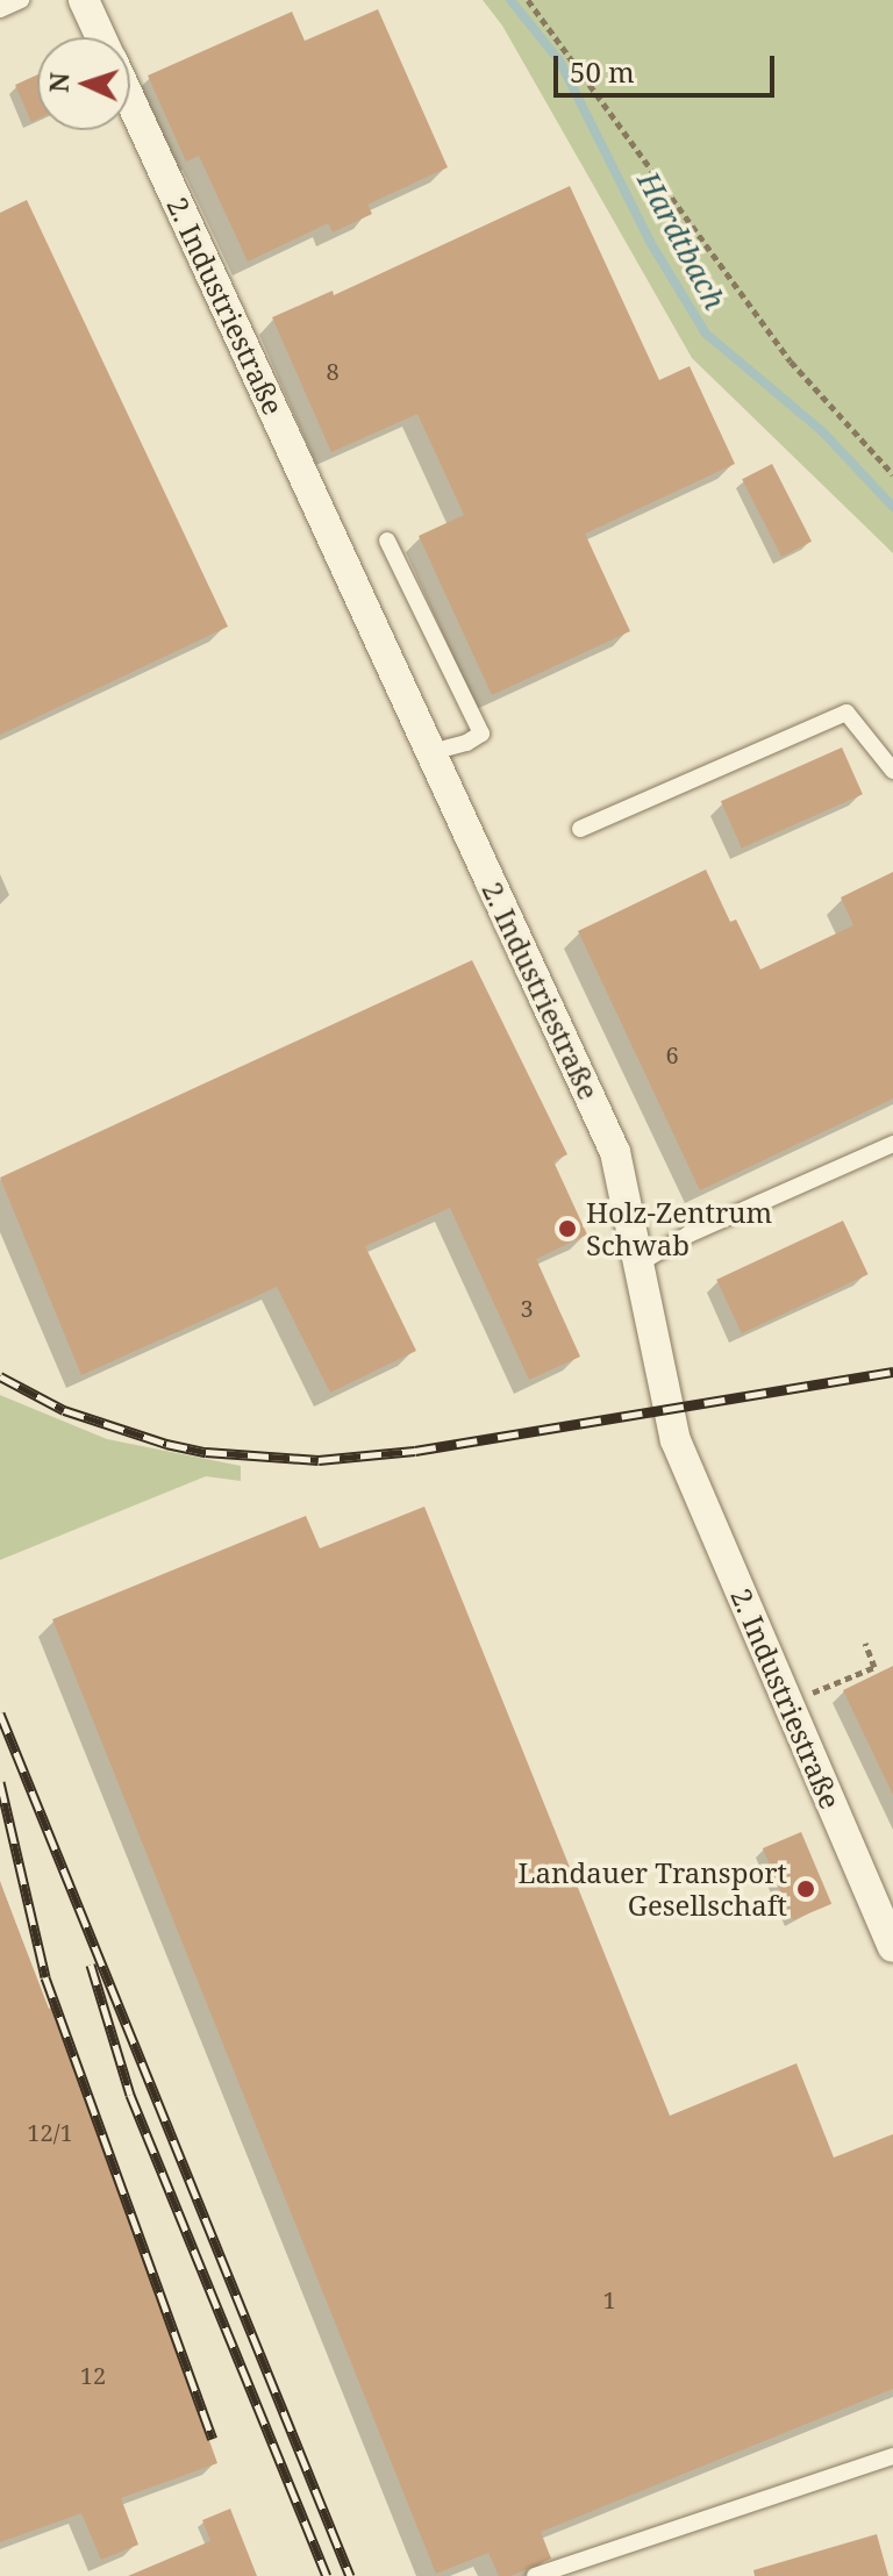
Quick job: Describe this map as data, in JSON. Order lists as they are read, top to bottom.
{
  "streets": {
    "street": ["2. Industriestraße"]
  },
  "water": ["Hardtbach"],
  "places": ["Holz-Zentrum Schwab", "Landauer Transport Gesellschaft"],
  "house_numbers": [
    "8",
    "6",
    "3",
    "12/1",
    "1",
    "12"
  ],
  "scale_bar": "50 m",
  "north": "left"
}
